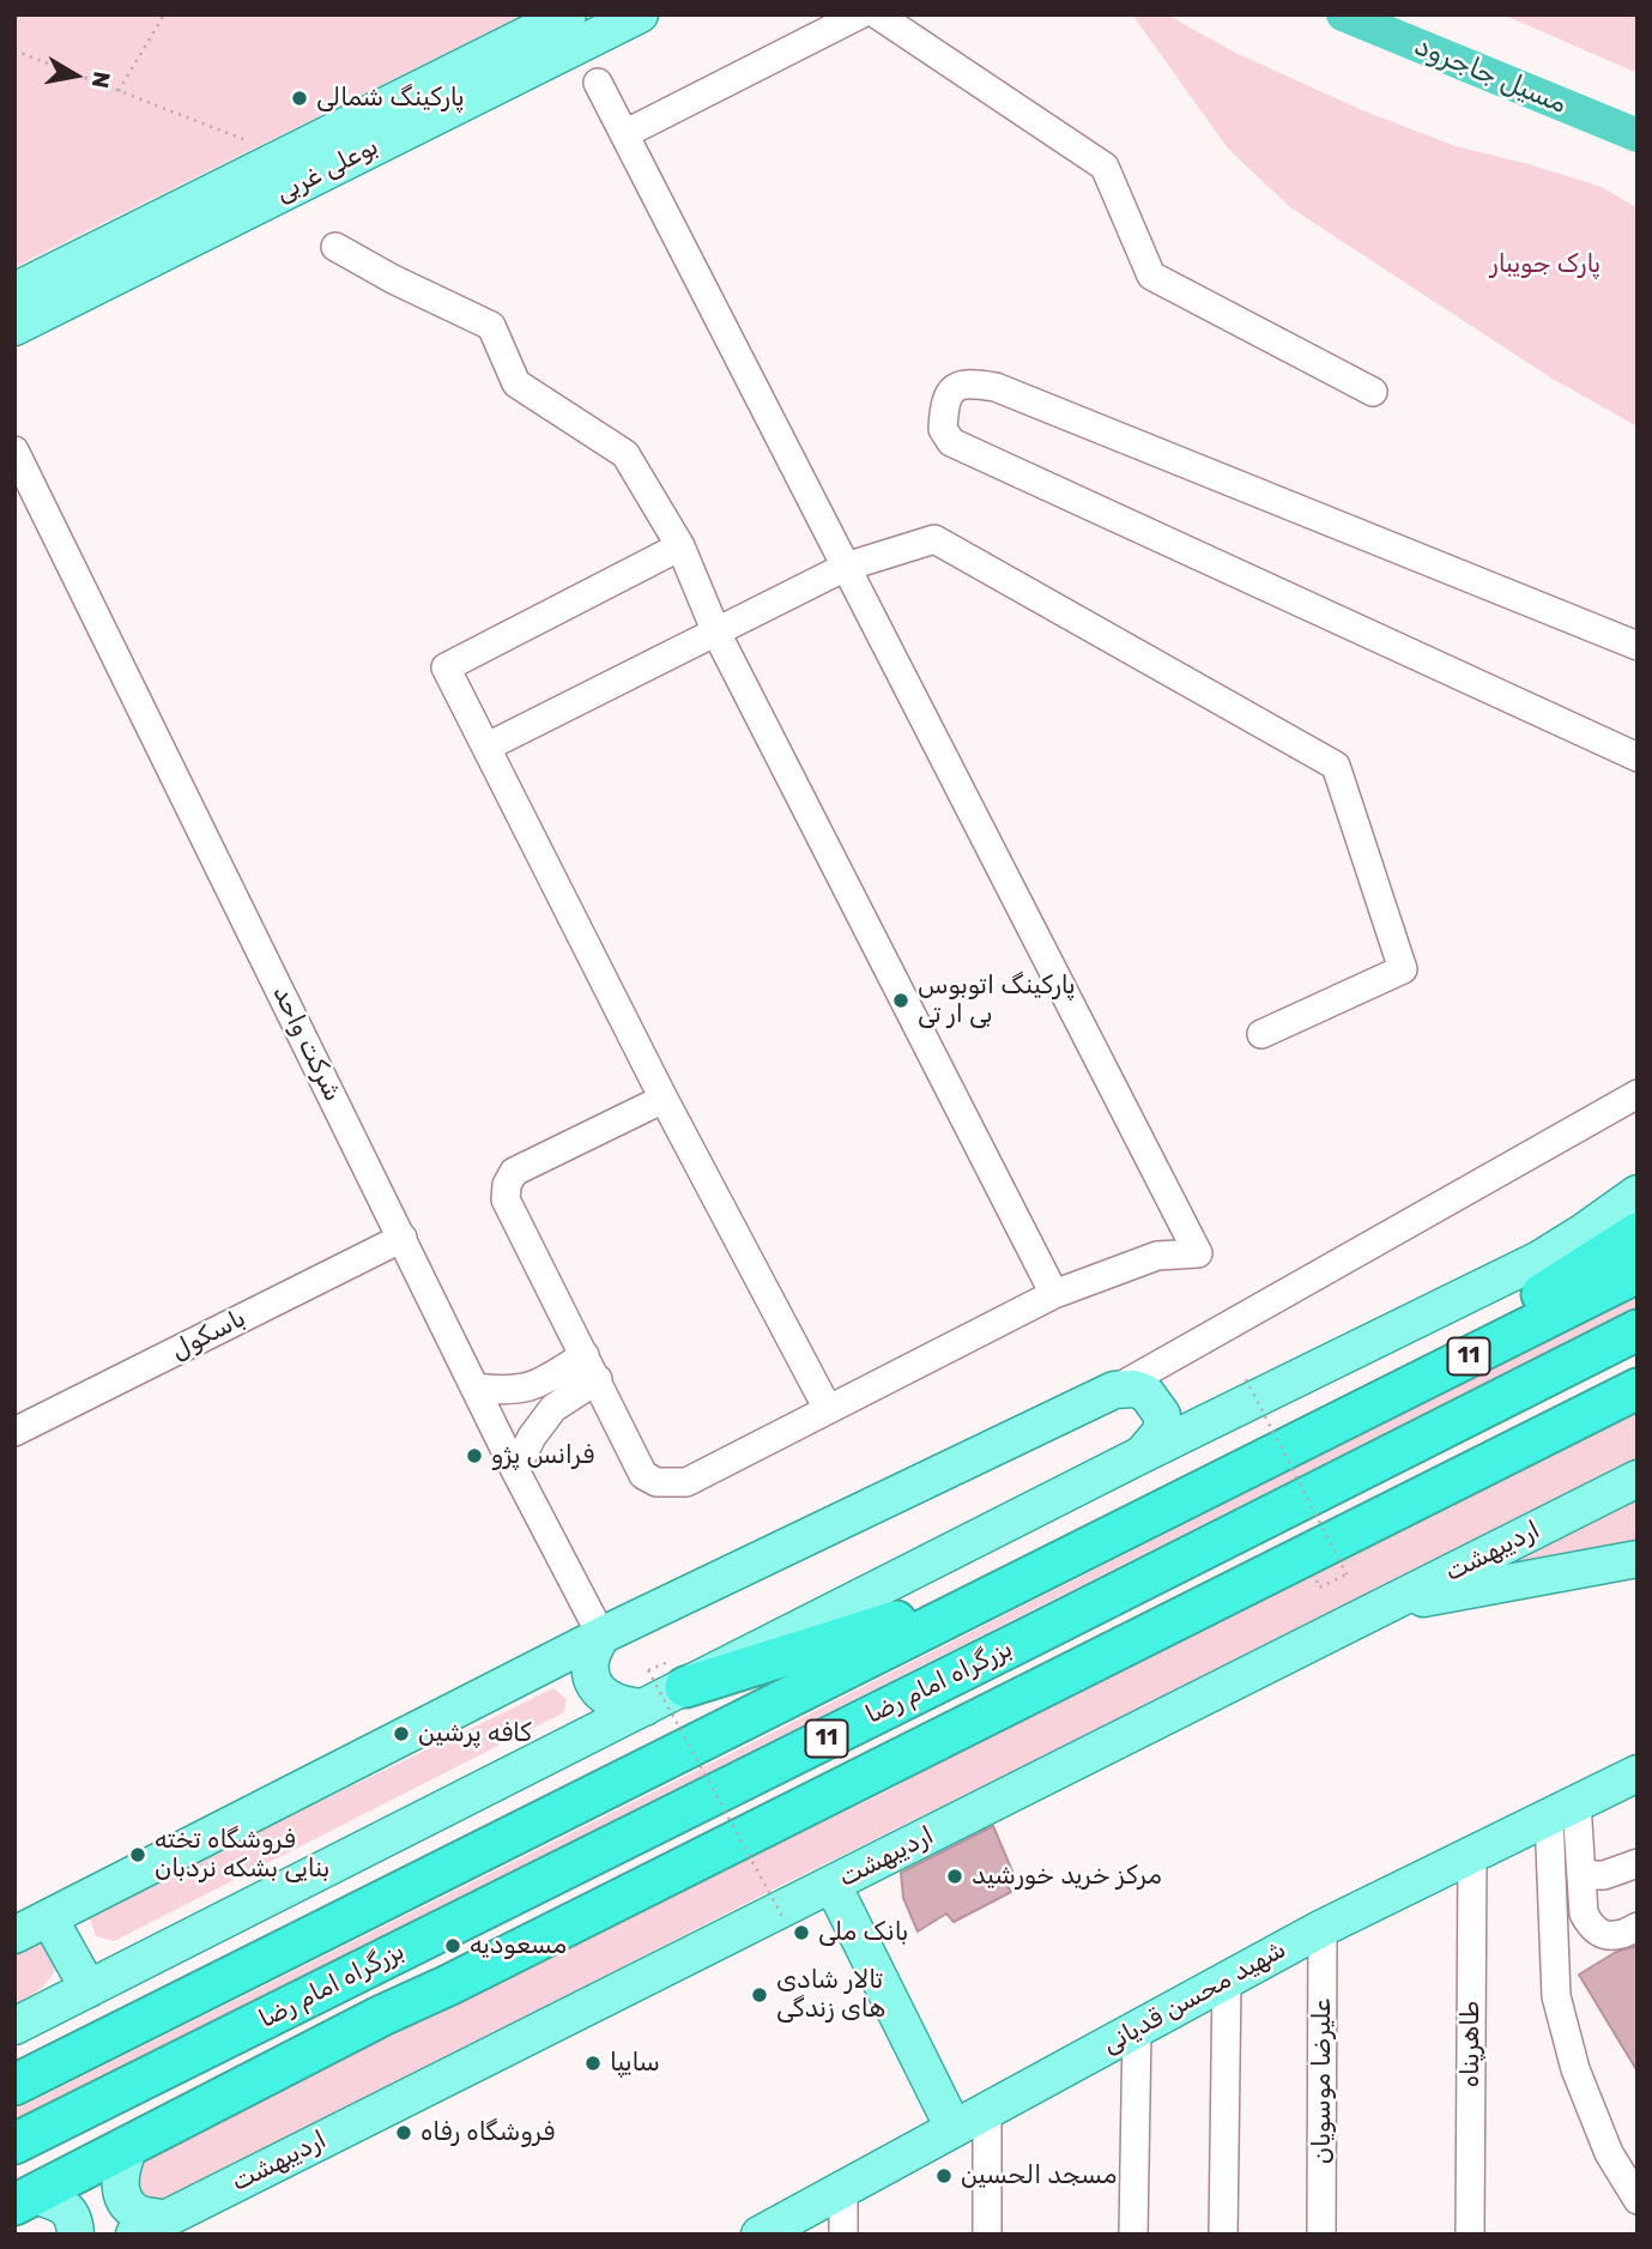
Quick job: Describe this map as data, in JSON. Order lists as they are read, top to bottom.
{
  "streets": {
    "highway": ["11", "بزرگراه امام رضا"],
    "main road": ["بوعلی غربی", "اردیبهشت", "شهید محسن قدیانی"],
    "street": [
      "شرکت واحد",
      "باسکول",
      "طاهرپناه",
      "علیرضا موسویان"
    ]
  },
  "crossings": [
    ["شرکت واحد", "باسکول"],
    ["شهید محسن قدیانی", "طاهرپناه"],
    ["شهید محسن قدیانی", "علیرضا موسویان"]
  ],
  "water": ["مسیل جاجرود"],
  "parks": ["پارک جویبار"],
  "places": [
    "پارکینگ شمالی",
    "پارکینگ اتوبوس بی ار تی",
    "فرانس پژو",
    "کافه پرشین",
    "فروشگاه تخته بنایی بشکه نردبان",
    "مرکز خرید خورشید",
    "بانک ملی",
    "مسعودیه",
    "تالار شادی های زندگی",
    "سایپا",
    "فروشگاه رفاه",
    "مسجد الحسین"
  ],
  "north": "right"
}
